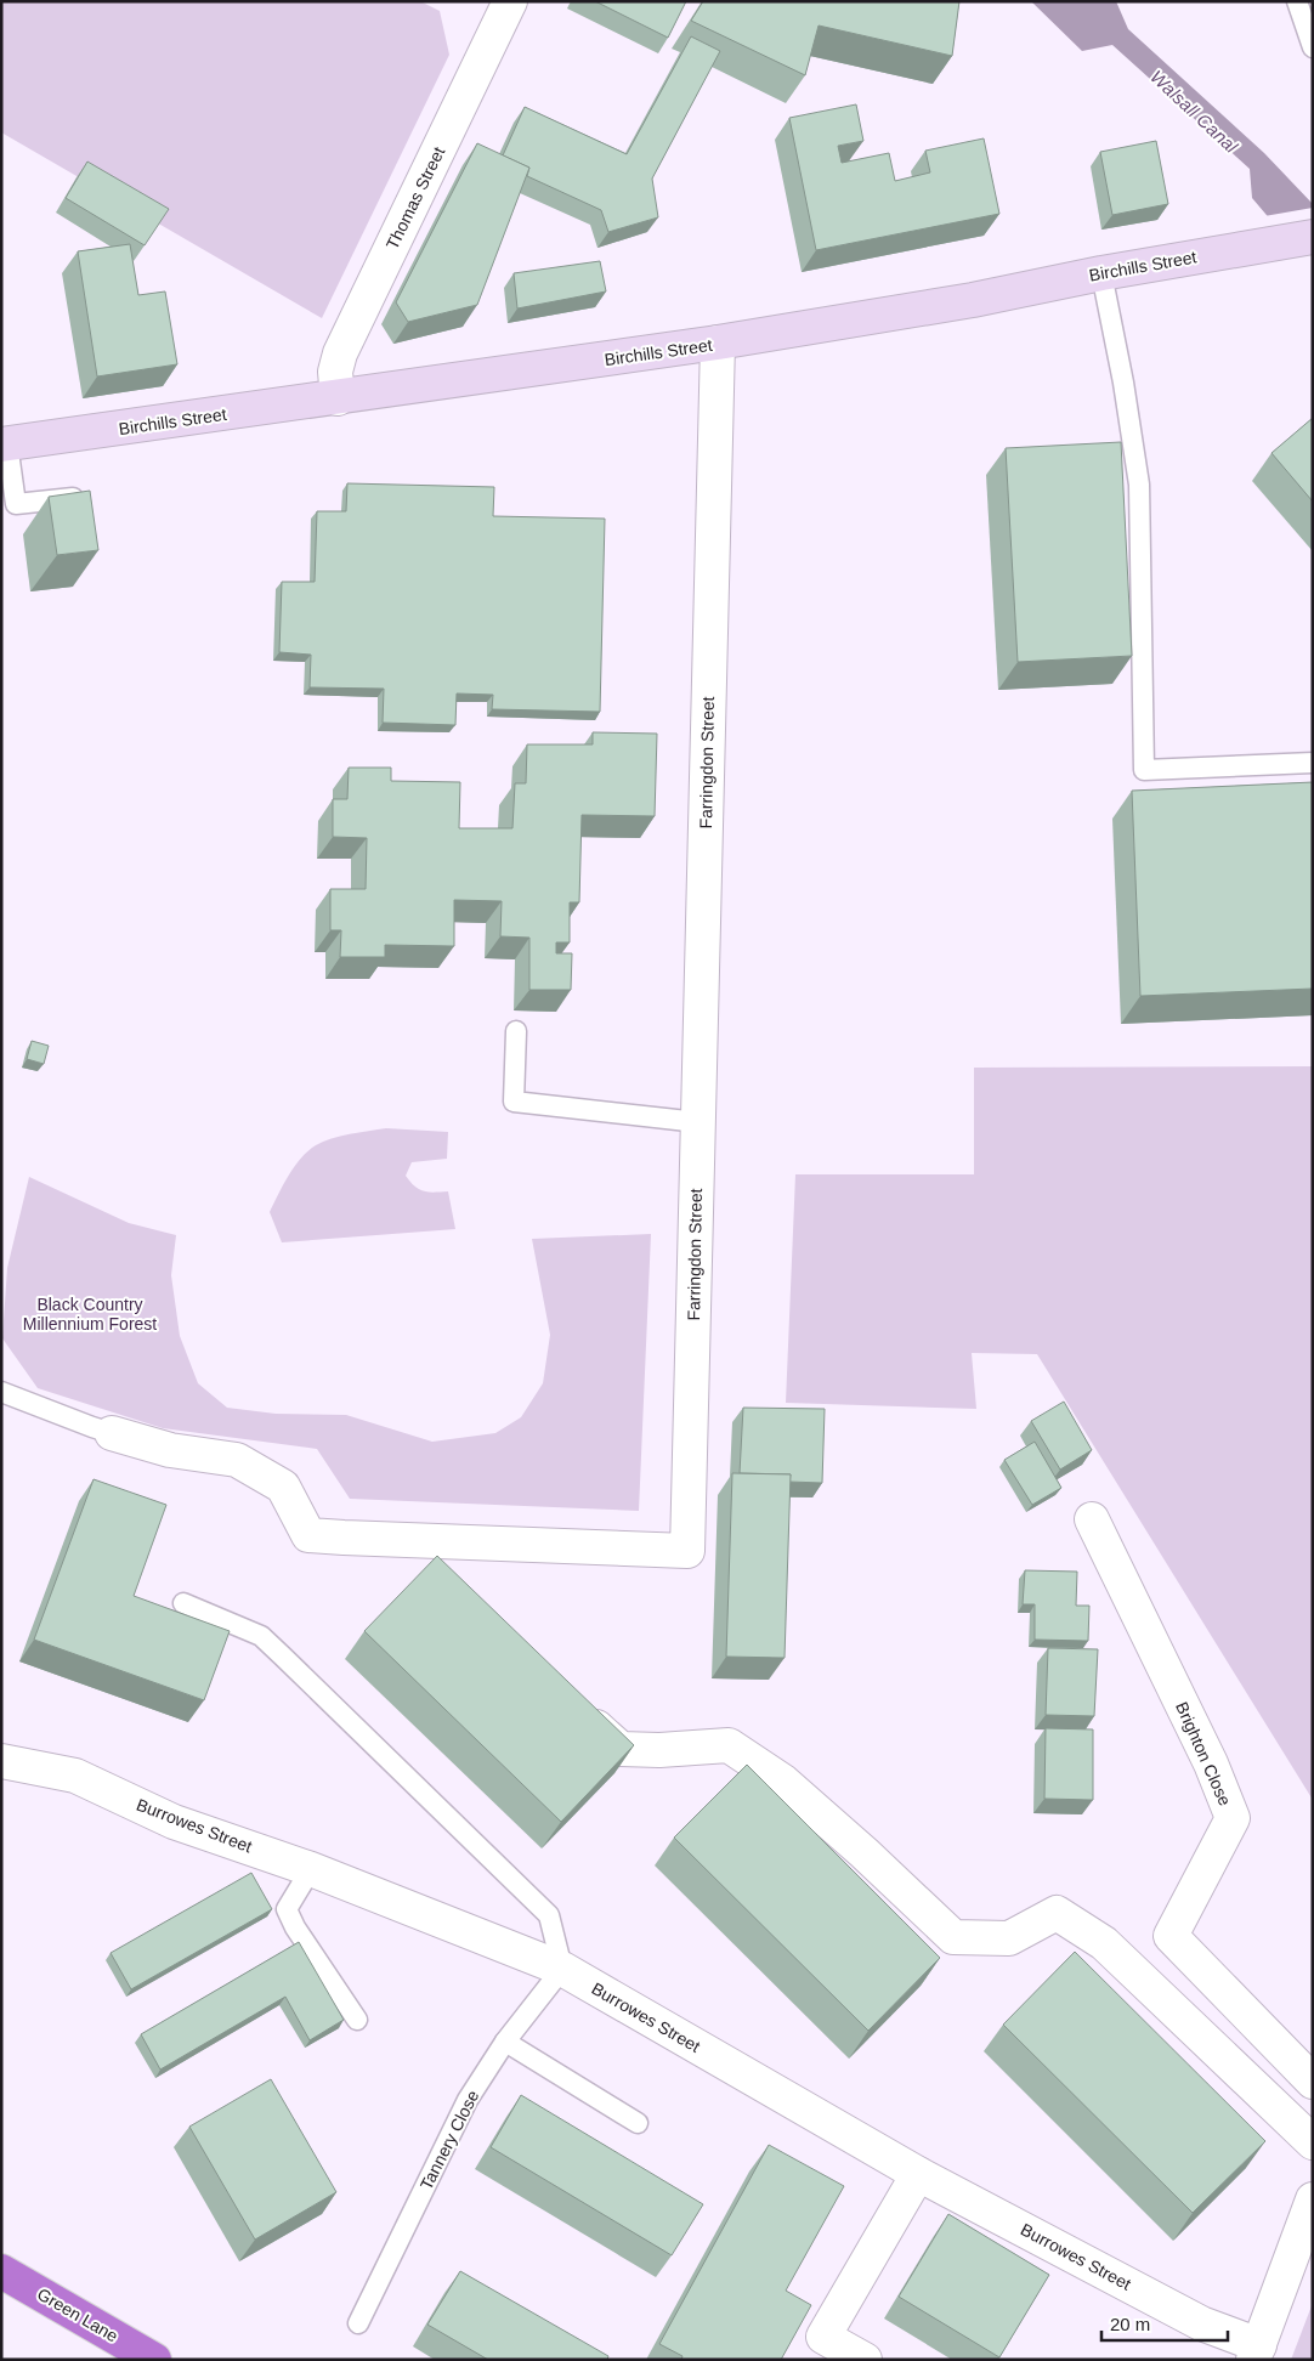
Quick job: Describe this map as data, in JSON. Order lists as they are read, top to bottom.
{
  "streets": {
    "highway": ["Green Lane"],
    "street": [
      "Thomas Street",
      "Birchills Street",
      "Farringdon Street",
      "Brighton Close",
      "Burrowes Street"
    ],
    "lane": ["Tannery Close"]
  },
  "crossings": [
    ["Thomas Street", "Birchills Street"],
    ["Birchills Street", "Farringdon Street"],
    ["Burrowes Street", "Tannery Close"]
  ],
  "water": ["Walsall Canal"],
  "parks": ["Black Country Millennium Forest"],
  "scale_bar": "20 m"
}
